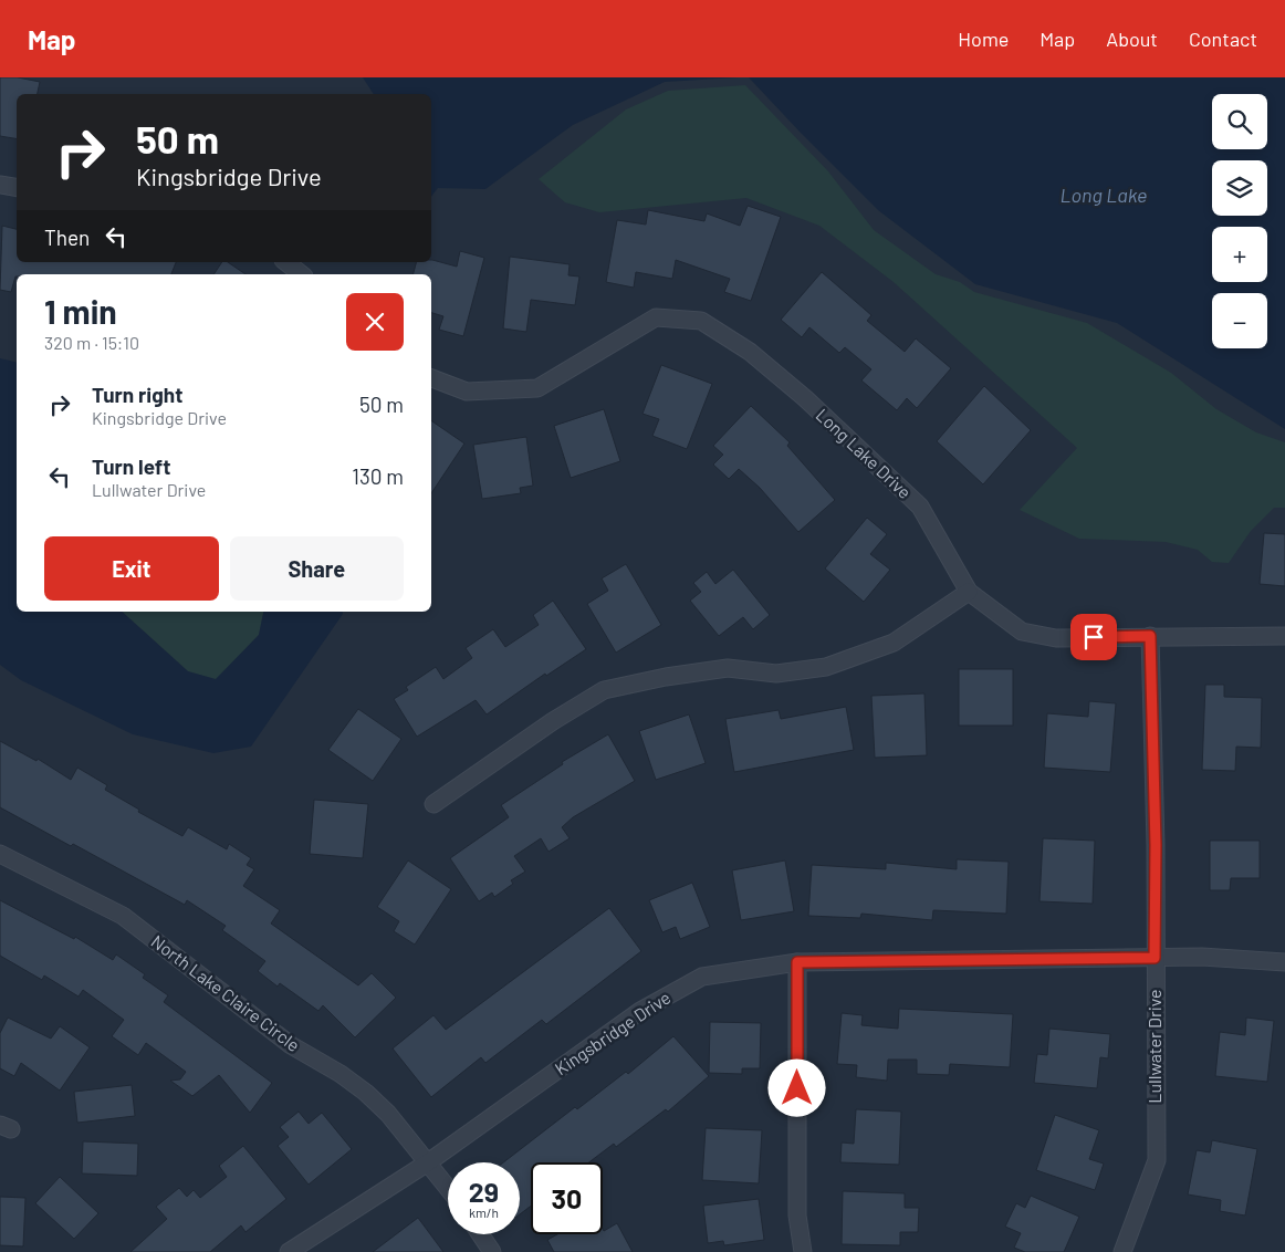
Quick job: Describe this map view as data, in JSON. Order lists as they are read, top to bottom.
{
  "streets": {
    "street": [
      "Long Lake Drive",
      "North Lake Claire Circle",
      "Kingsbridge Drive",
      "Lullwater Drive"
    ]
  },
  "crossings": [
    ["Long Lake Drive", "Lullwater Drive"],
    ["North Lake Claire Circle", "Kingsbridge Drive"],
    ["Kingsbridge Drive", "Lullwater Drive"]
  ],
  "water": ["Long Lake"],
  "page": {
    "header": "Map",
    "nav": [
      "Home",
      "Map",
      "About",
      "Contact"
    ],
    "map_buttons": ["+", "−"],
    "turn": ["50 m", "Kingsbridge Drive"],
    "then": "Then",
    "heading": ["1 min", "320 m · 15:10"],
    "list": [
      {
        "name": "Turn right",
        "note": "Kingsbridge Drive",
        "value": "50 m"
      },
      {
        "name": "Turn left",
        "note": "Lullwater Drive",
        "value": "130 m"
      }
    ],
    "buttons": ["Exit", "Share"],
    "speed": "29 km/h",
    "limit": "30"
  }
}
